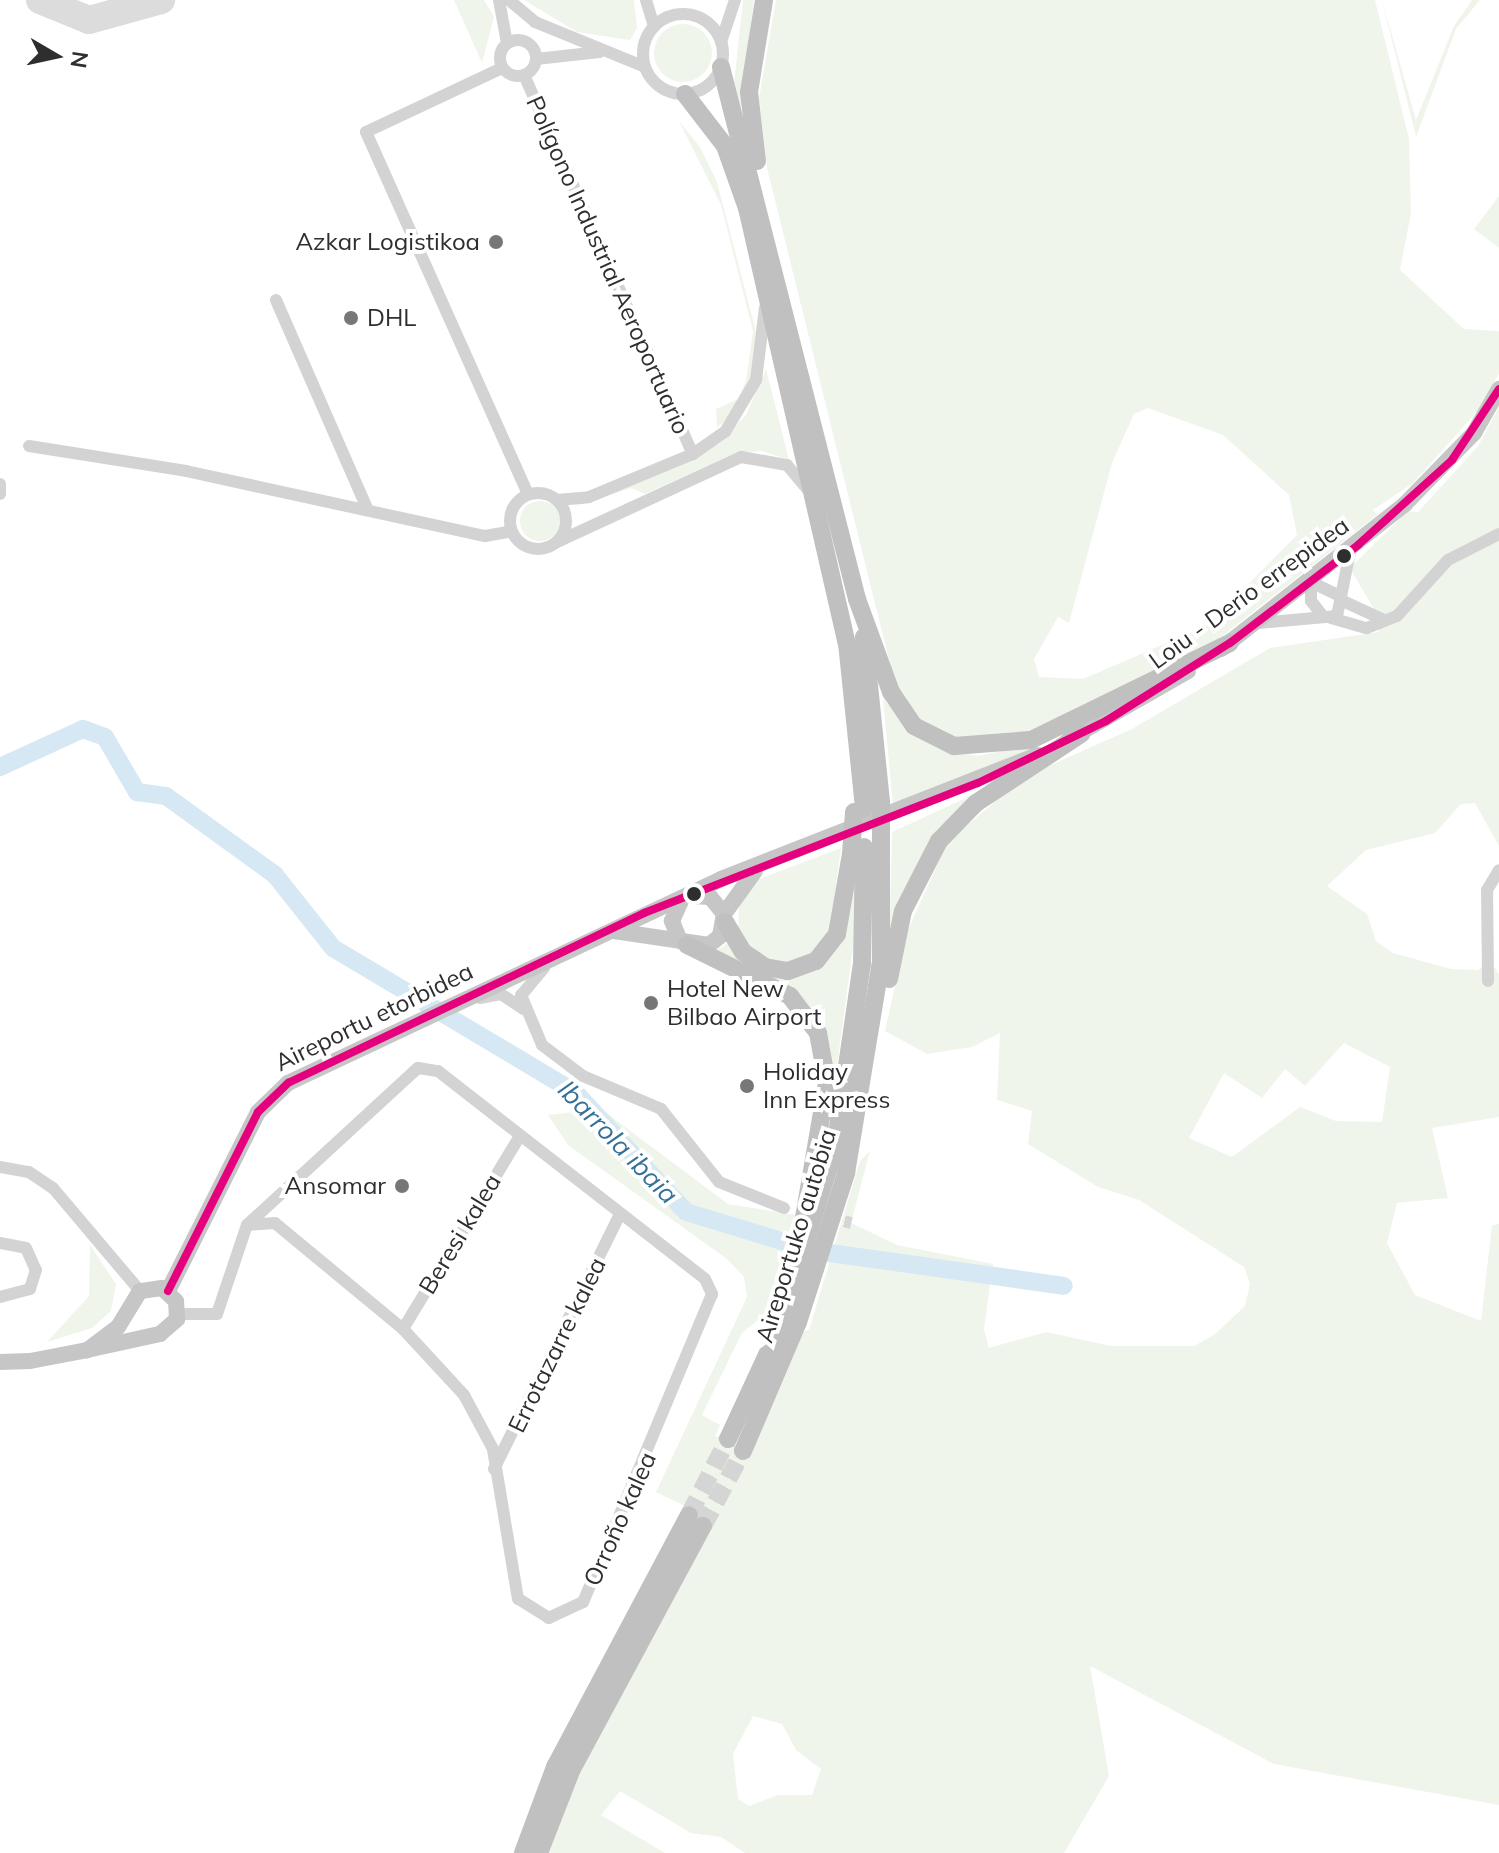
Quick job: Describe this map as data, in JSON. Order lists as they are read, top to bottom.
{
  "streets": {
    "highway": ["Aireportuko autobia"],
    "main road": ["Loiu - Derio errepidea", "Aireportu etorbidea"],
    "street": [
      "Polígono Industrial Aeroportuario",
      "Beresi kalea",
      "Errotazarre kalea",
      "Orroño kalea"
    ]
  },
  "crossings": [
    ["Loiu - Derio errepidea", "Aireportu etorbidea"],
    ["Beresi kalea", "Orroño kalea"],
    ["Errotazarre kalea", "Orroño kalea"]
  ],
  "water": ["Ibarrola ibaia"],
  "places": [
    "Azkar Logistikoa",
    "DHL",
    "Hotel New Bilbao Airport",
    "Holiday Inn Express",
    "Ansomar"
  ],
  "north": "right"
}
